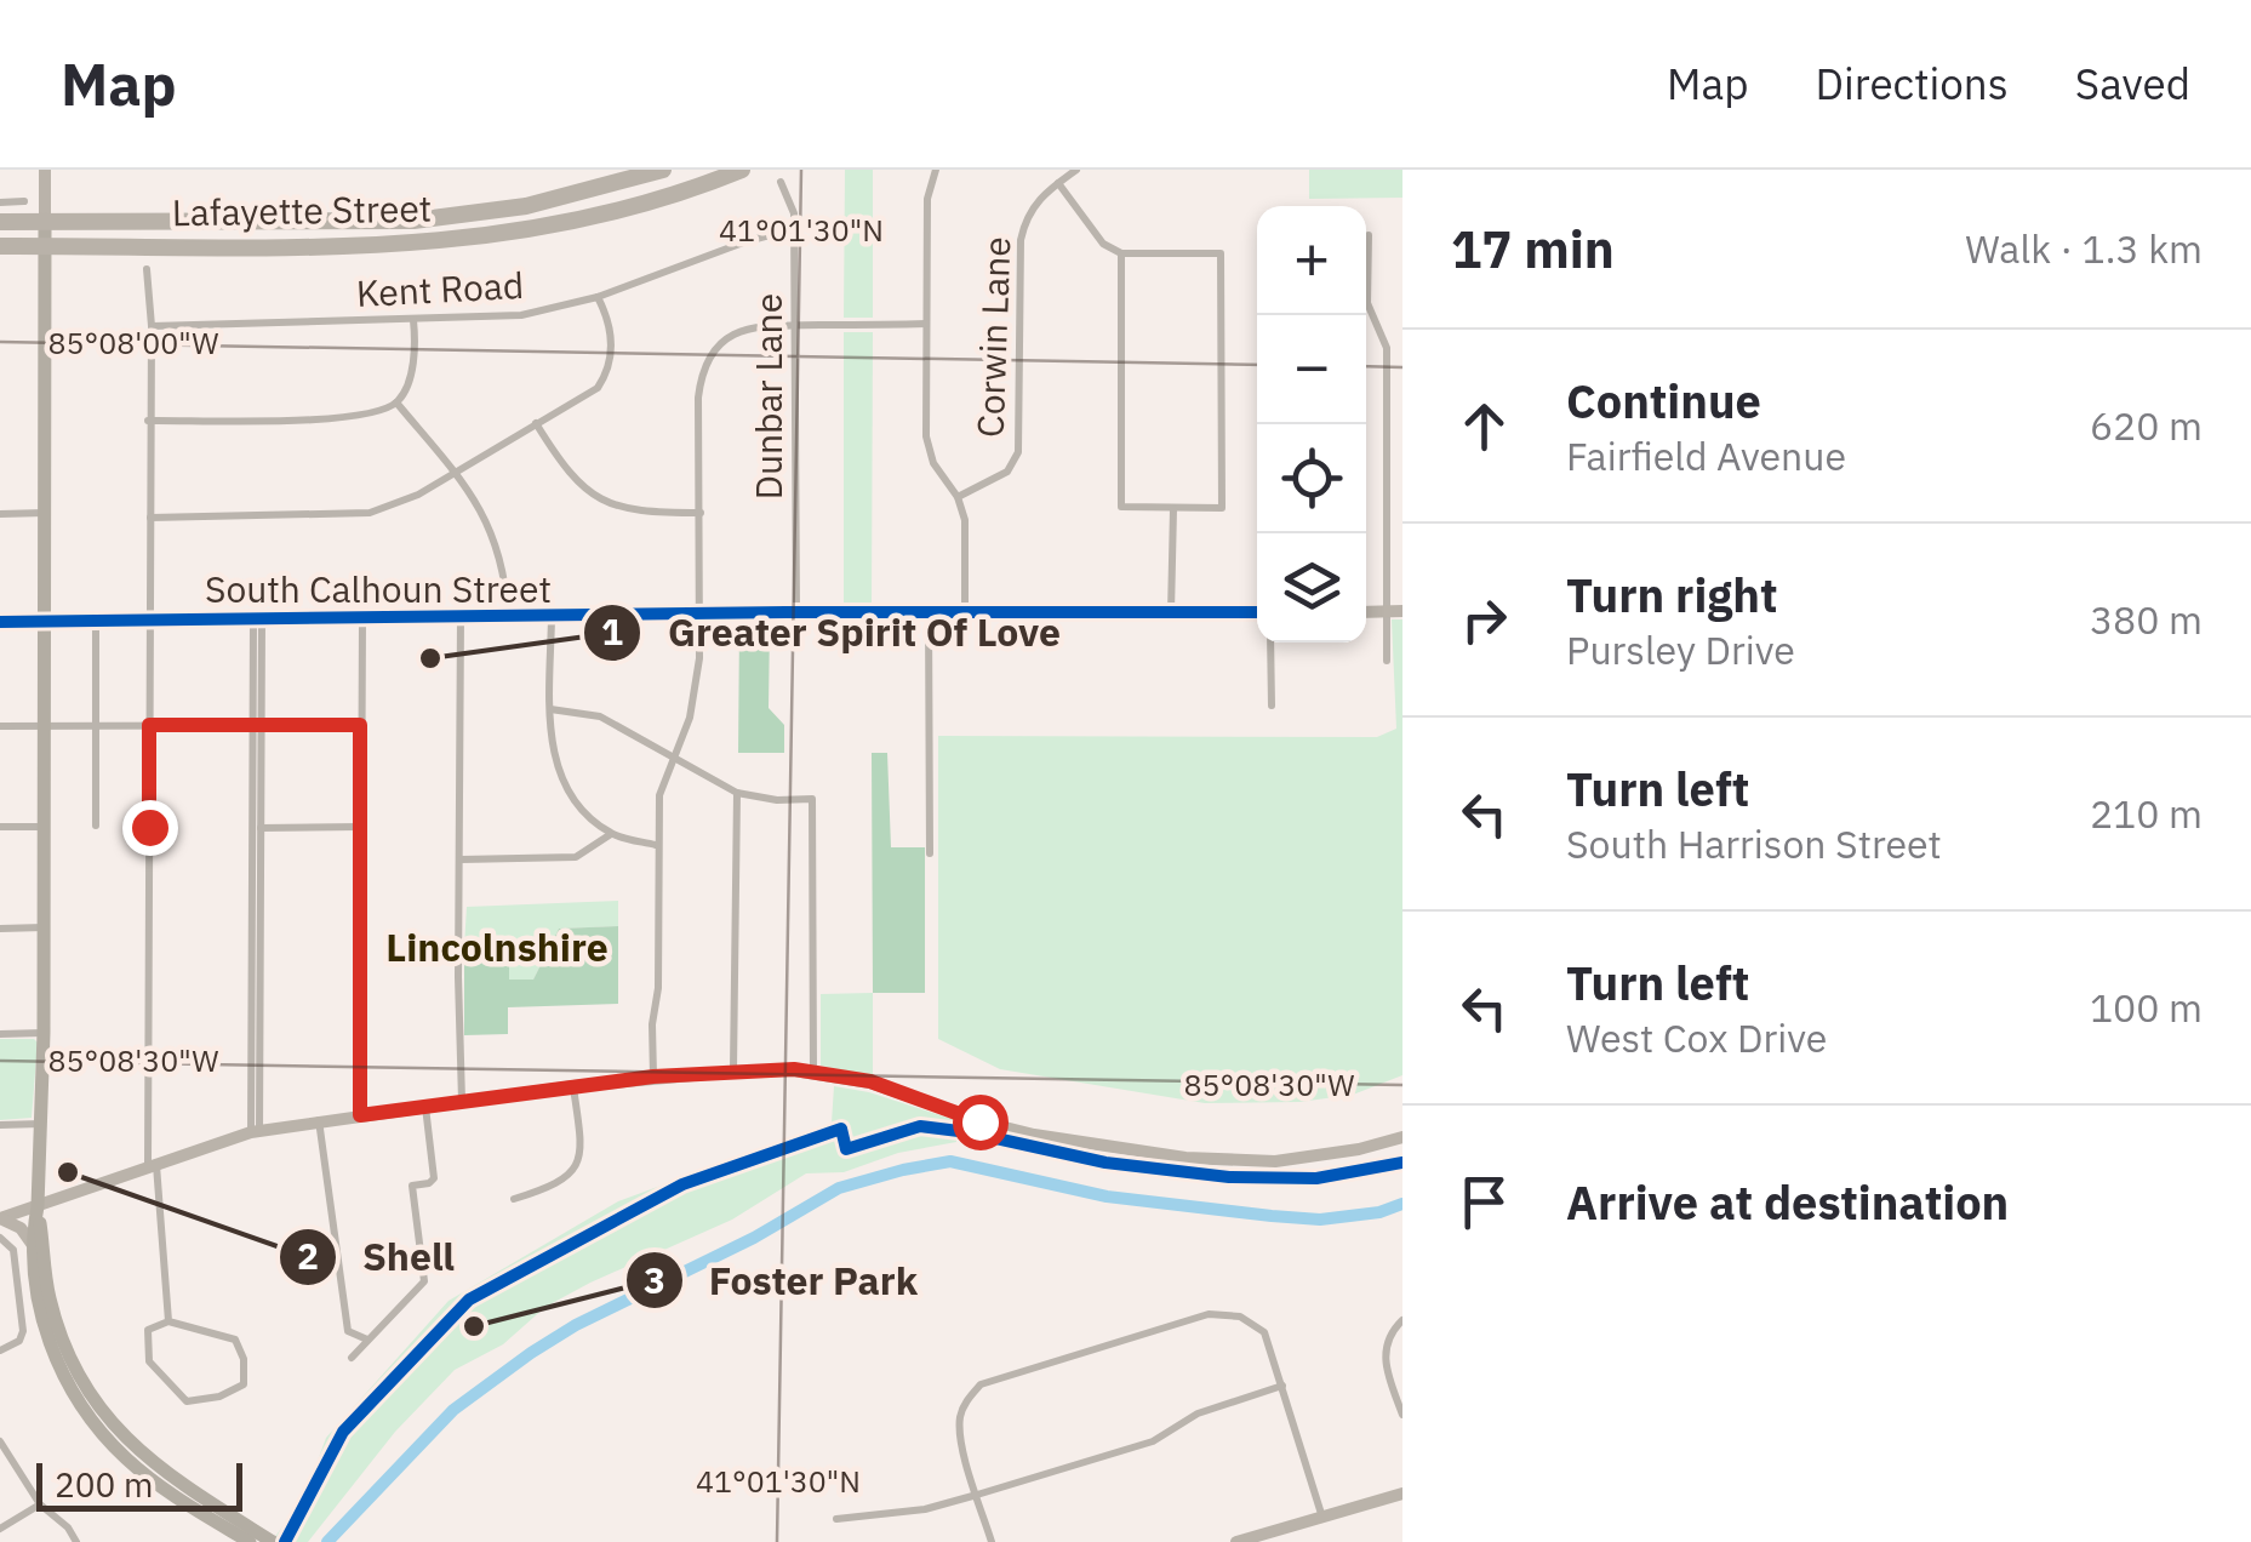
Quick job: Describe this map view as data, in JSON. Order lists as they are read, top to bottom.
{
  "streets": {
    "highway": ["Lafayette Street"],
    "main road": ["South Calhoun Street"],
    "street": ["Kent Road", "Corwin Lane", "Dunbar Lane"]
  },
  "crossings": [
    ["Kent Road", "Dunbar Lane"],
    ["Dunbar Lane", "South Calhoun Street"]
  ],
  "districts": ["Lincolnshire"],
  "places": ["Greater Spirit Of Love", "Shell", "Foster Park"],
  "scale_bar": "200 m",
  "page": {
    "header": "Map",
    "nav": ["Map", "Directions", "Saved"],
    "heading": ["17 min", "Walk · 1.3 km"],
    "map_buttons": ["+", "−"],
    "list": [
      ["Continue", "Fairfield Avenue", "620 m"],
      ["Turn right", "Pursley Drive", "380 m"],
      ["Turn left", "South Harrison Street", "210 m"],
      ["Turn left", "West Cox Drive", "100 m"],
      "Arrive at destination"
    ],
    "scale": "200 m"
  },
  "coordinates": ["41°01'30\"N", "85°08'00\"W", "85°08'30\"W"]
}
